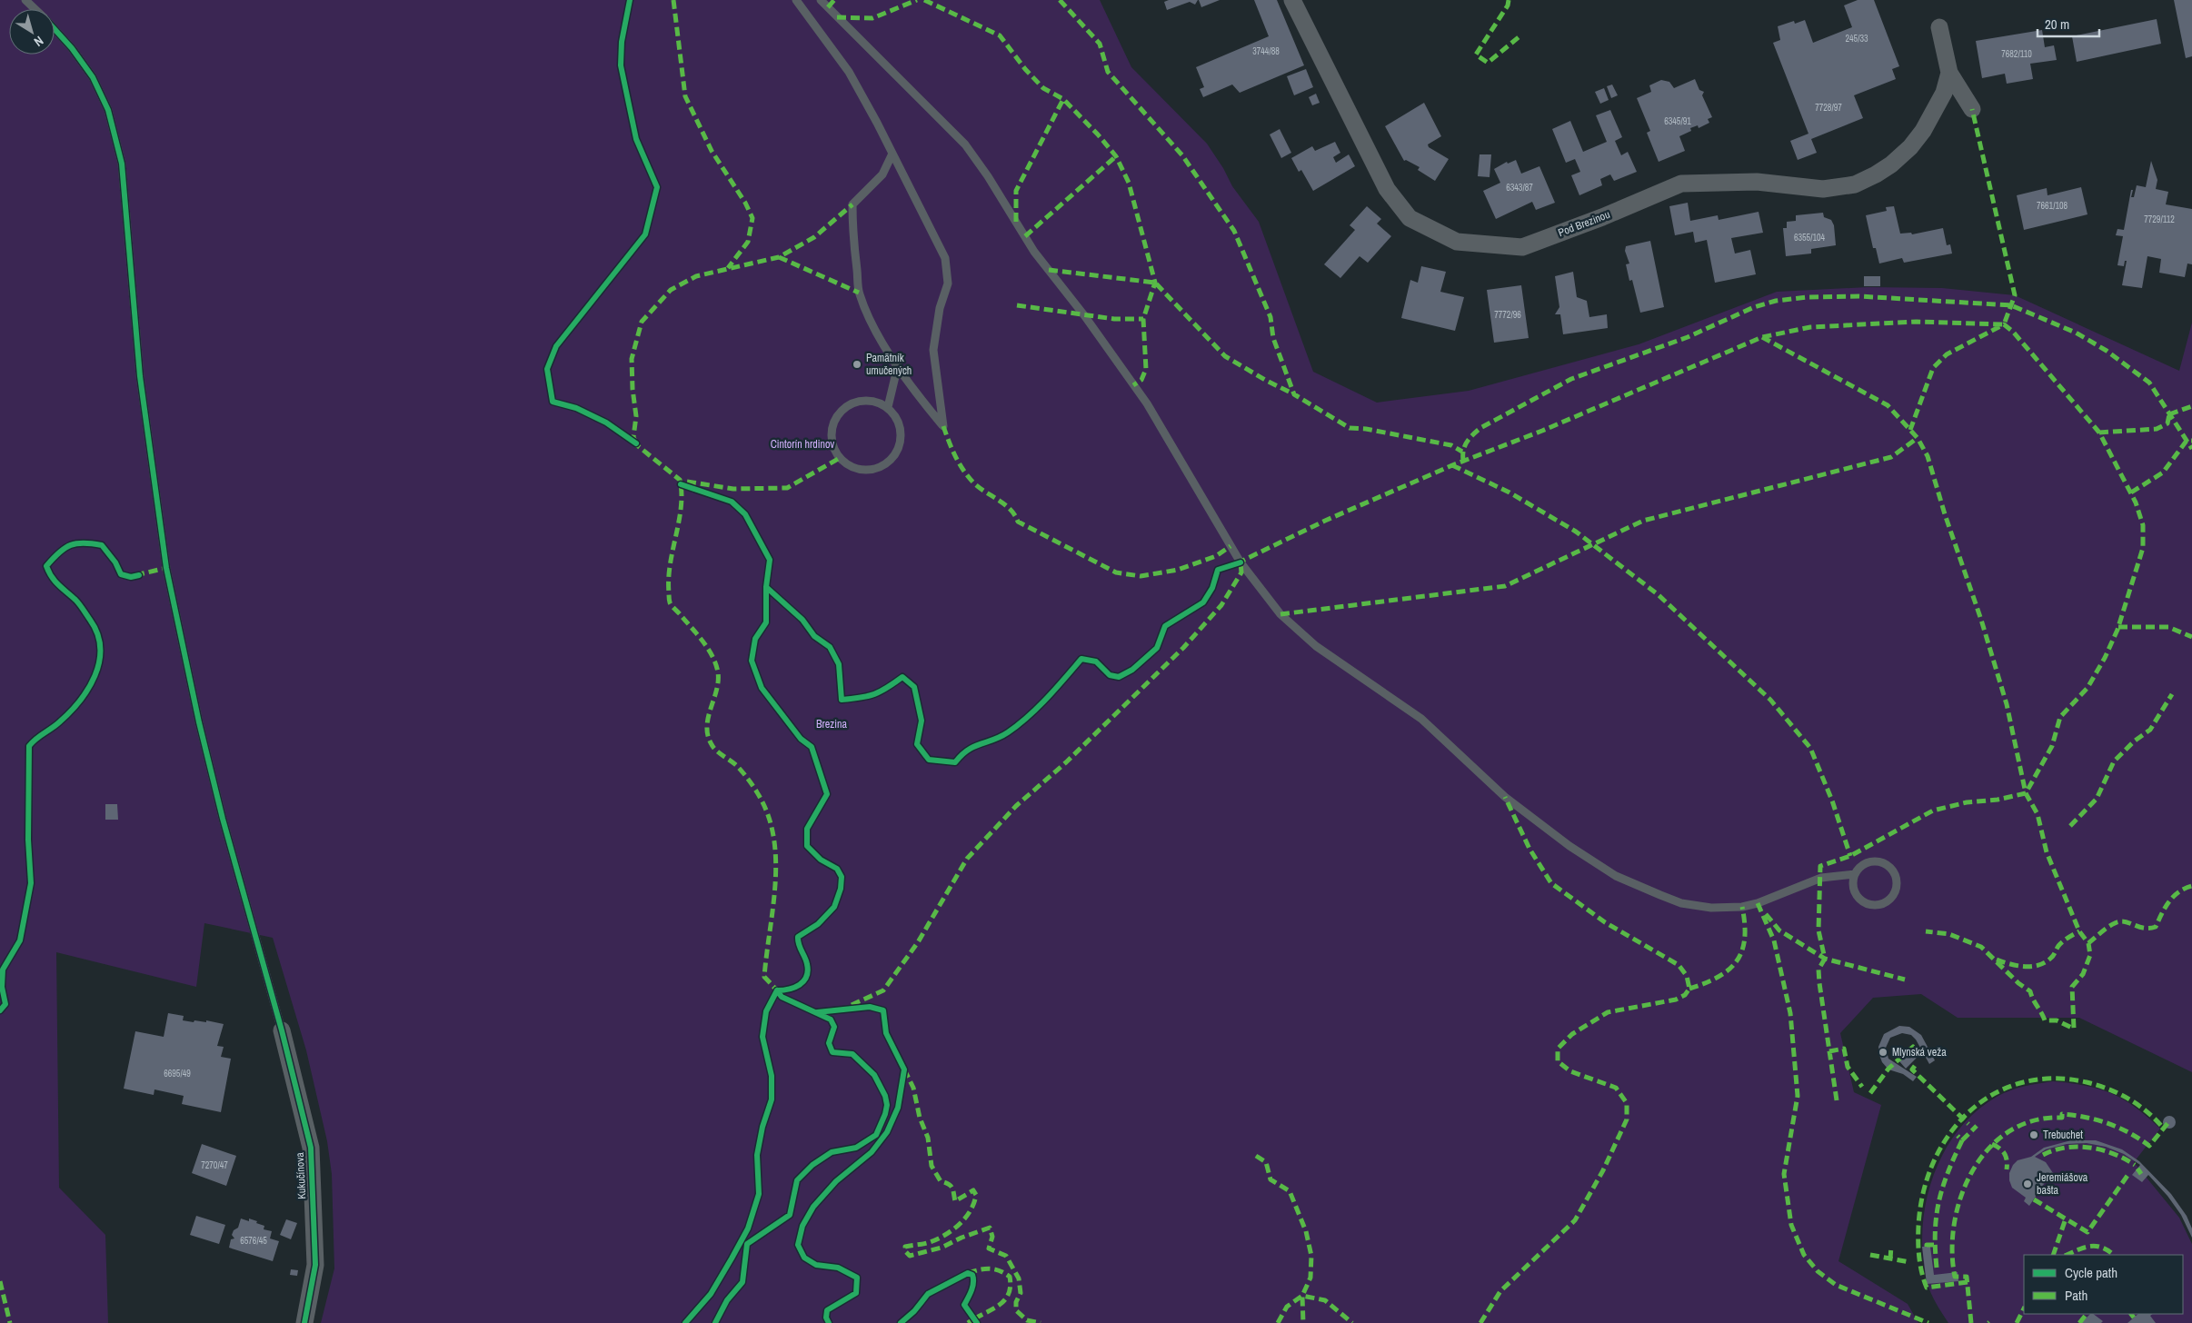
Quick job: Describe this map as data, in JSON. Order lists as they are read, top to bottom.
{
  "streets": {
    "street": ["Pod Brezinou", "Kukučínova"]
  },
  "parks": ["Cintorín hrdinov", "Brezina"],
  "places": [
    "Pamätník umučených",
    "Mlynská veža",
    "Trebuchet",
    "Jeremiášova bašta"
  ],
  "house_numbers": [
    "245/33",
    "3744/88",
    "7682/110",
    "7728/97",
    "6345/91",
    "6343/87",
    "7661/108",
    "7729/112",
    "6355/104",
    "7772/96",
    "6695/49",
    "7270/47",
    "6576/45"
  ],
  "legend": ["Cycle path", "Path"],
  "scale_bar": "20 m",
  "north": "bottom right"
}
